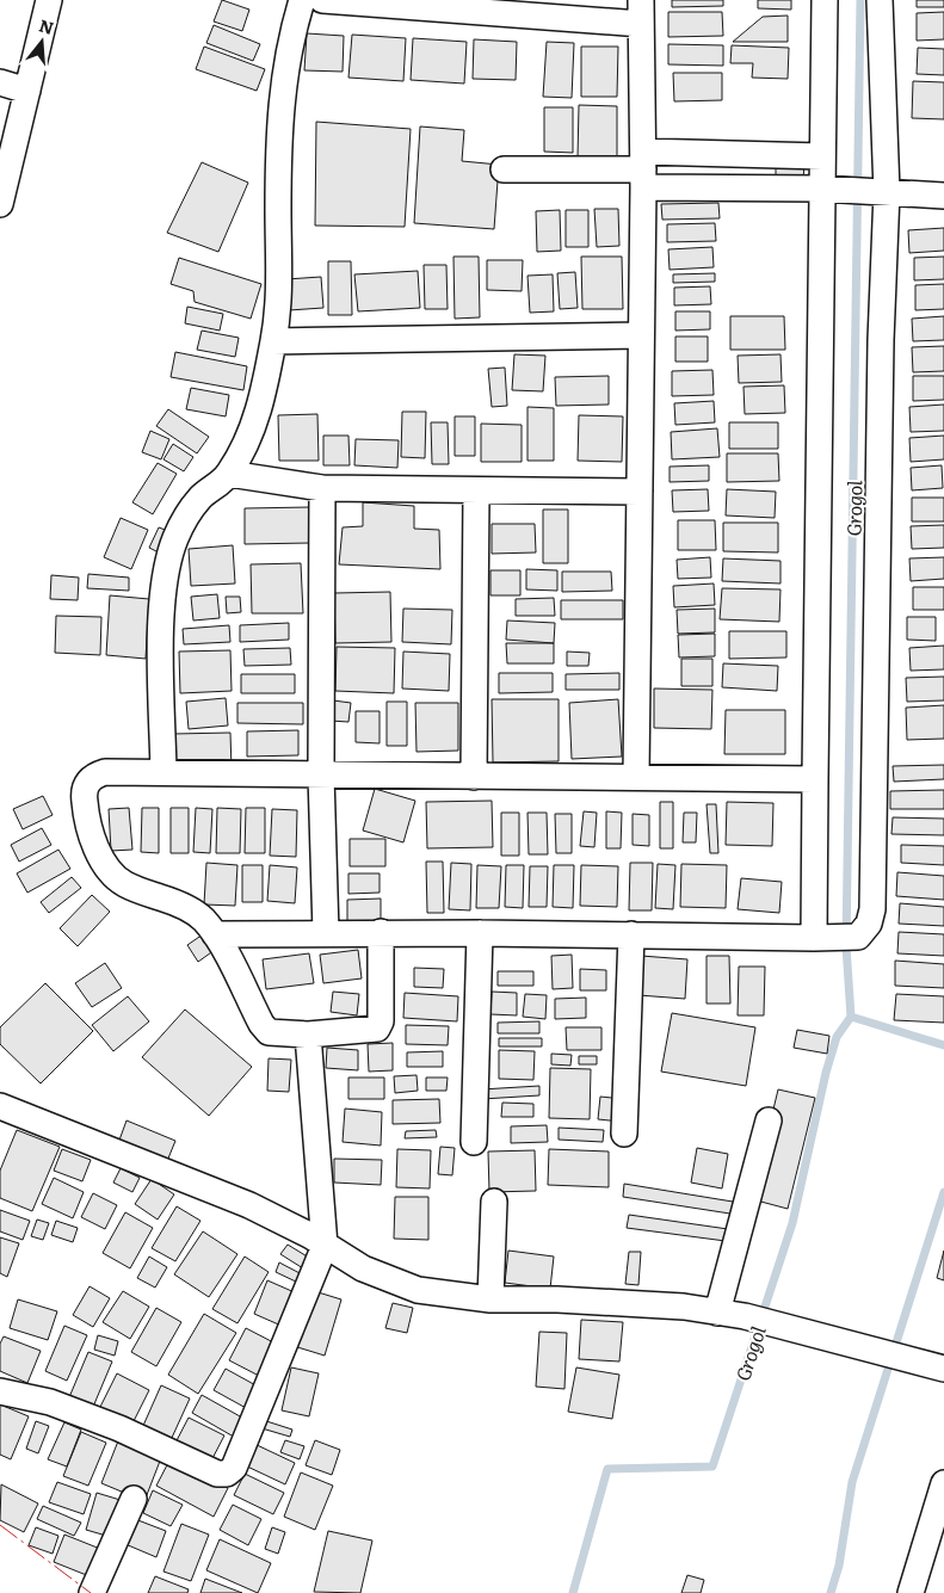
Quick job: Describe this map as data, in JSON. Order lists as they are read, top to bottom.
{
  "water": ["Grogol"],
  "north": "top"
}
